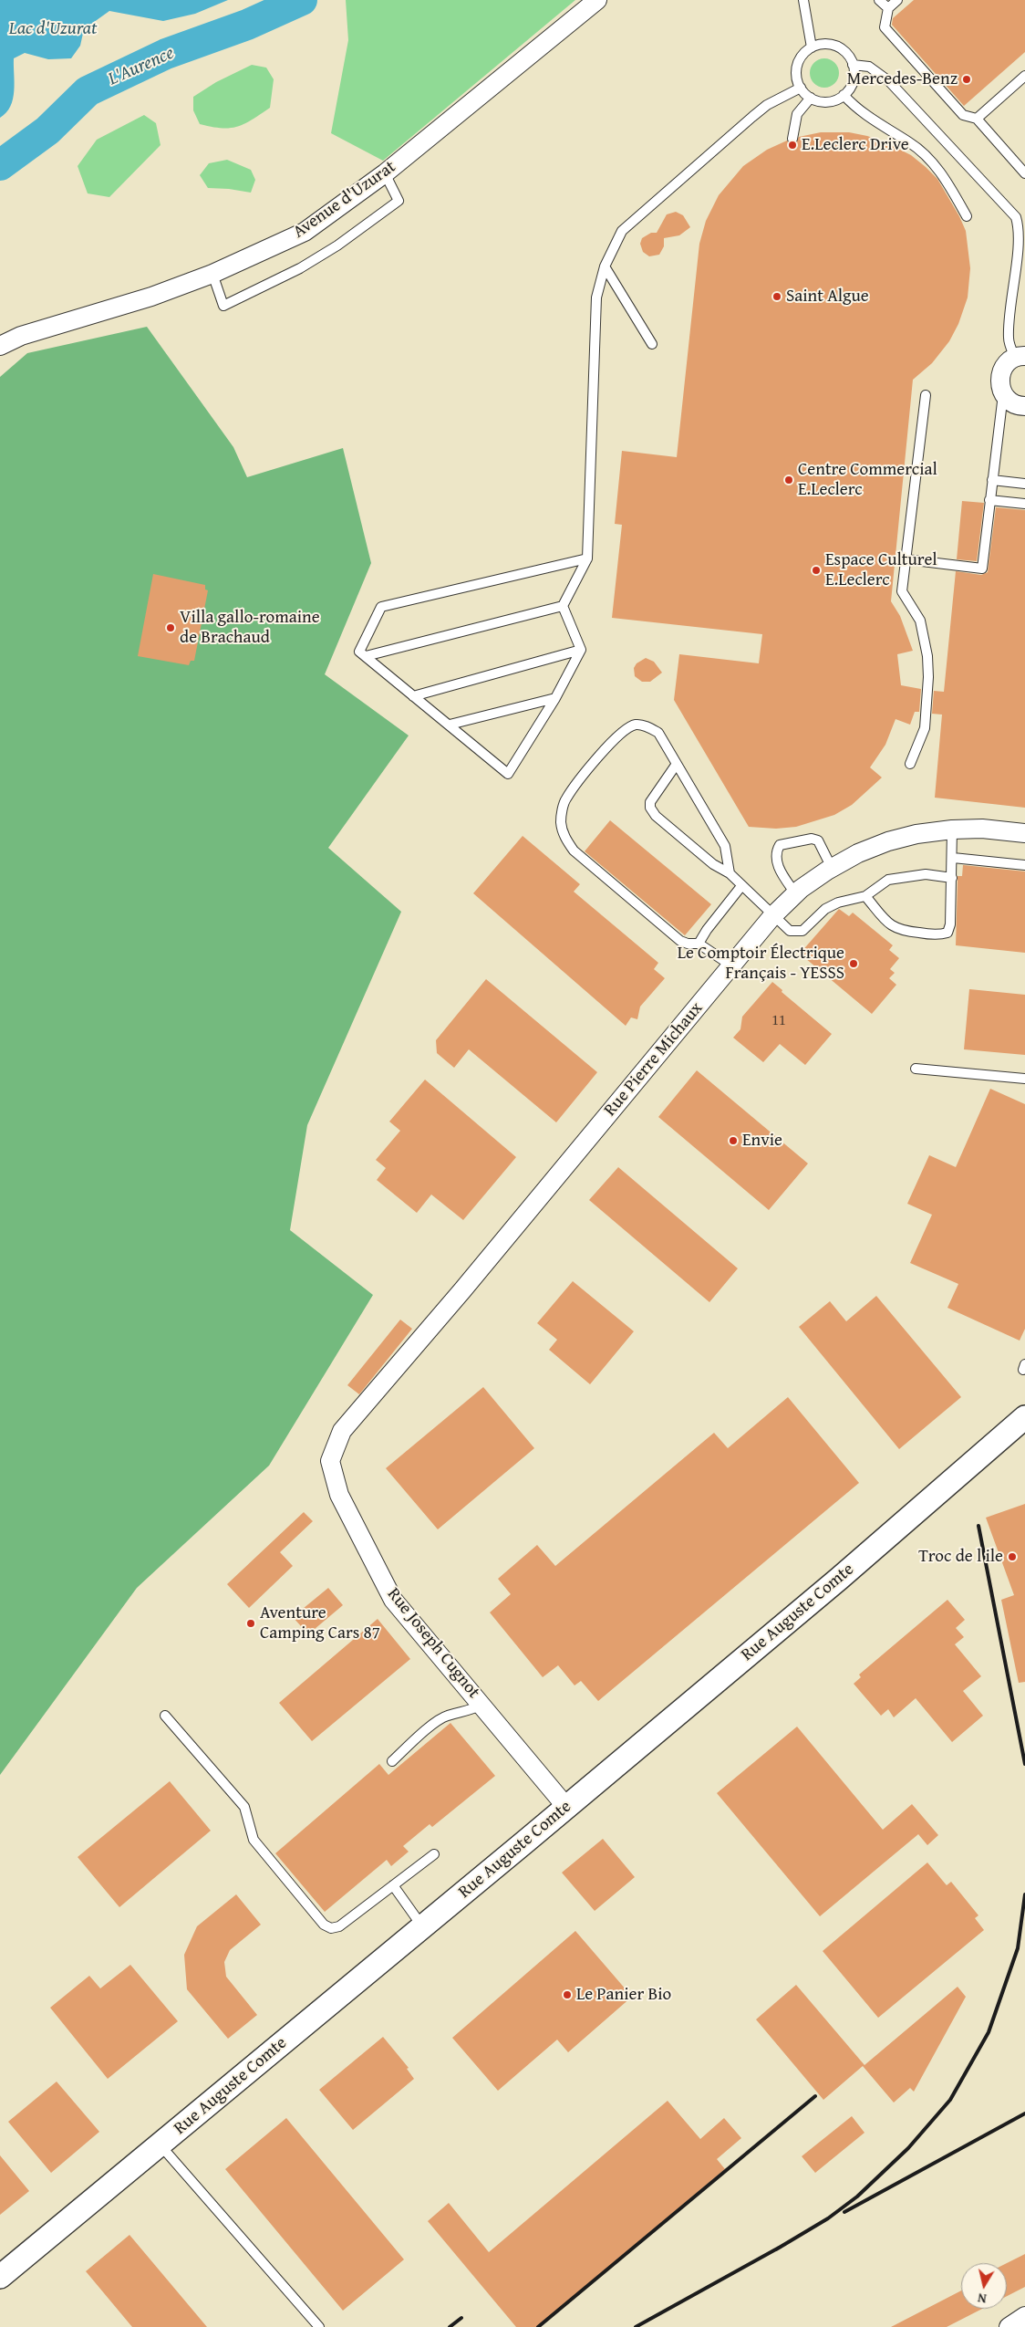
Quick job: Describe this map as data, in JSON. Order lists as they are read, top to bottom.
{
  "streets": {
    "street": [
      "Avenue d'Uzurat",
      "Rue Pierre Michaux",
      "Rue Auguste Comte",
      "Rue Joseph Cugnot"
    ]
  },
  "crossings": [
    ["Rue Pierre Michaux", "Rue Joseph Cugnot"],
    ["Rue Auguste Comte", "Rue Joseph Cugnot"]
  ],
  "water": ["Lac d'Uzurat", "L'Aurence"],
  "places": [
    "Mercedes-Benz",
    "E.Leclerc Drive",
    "Saint Algue",
    "Centre Commercial E.Leclerc",
    "Espace Culturel E.Leclerc",
    "Villa gallo-romaine de Brachaud",
    "Le Comptoir Électrique Français - YESSS",
    "Envie",
    "Troc de l ile",
    "Aventure Camping Cars 87",
    "Le Panier Bio"
  ],
  "house_numbers": ["11"],
  "north": "bottom"
}
